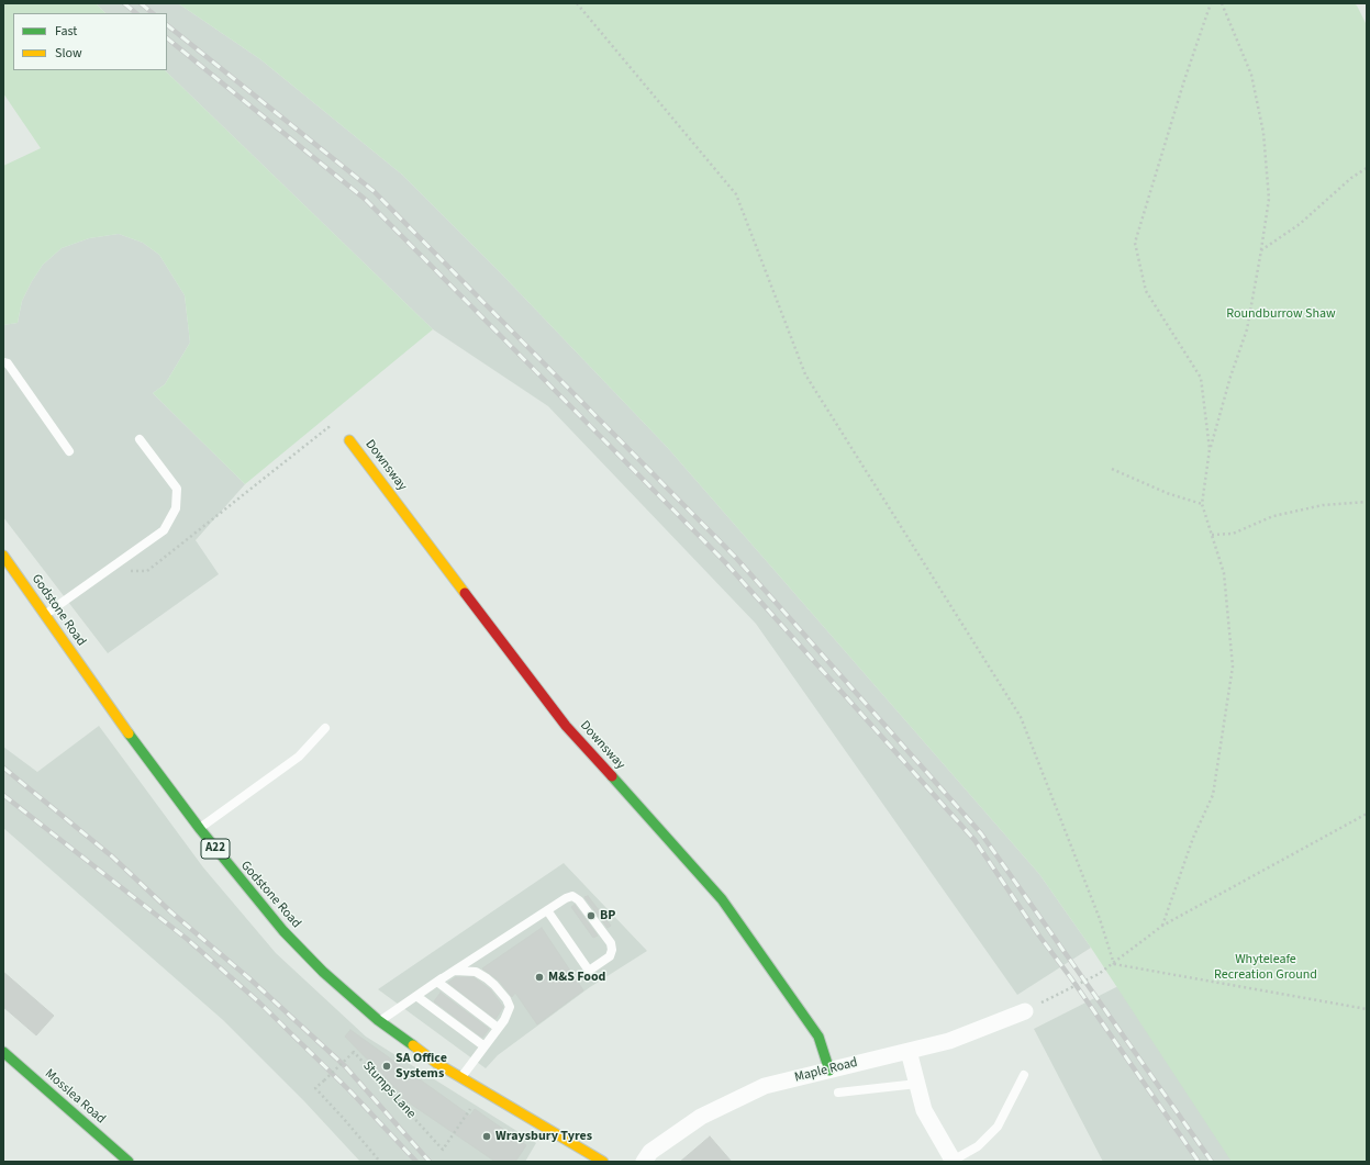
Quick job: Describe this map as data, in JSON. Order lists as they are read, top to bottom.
{
  "streets": {
    "main road": [
      "Downsway",
      "Godstone Road",
      "A22",
      "Mosslea Road"
    ],
    "street": ["Maple Road"],
    "path": ["Stumps Lane"]
  },
  "crossings": [
    ["Downsway", "Maple Road"],
    ["Godstone Road", "Stumps Lane"]
  ],
  "parks": ["Roundburrow Shaw", "Whyteleafe Recreation Ground"],
  "places": [
    "BP",
    "M&S Food",
    "SA Office Systems",
    "Wraysbury Tyres"
  ],
  "legend": ["Fast", "Slow"]
}
